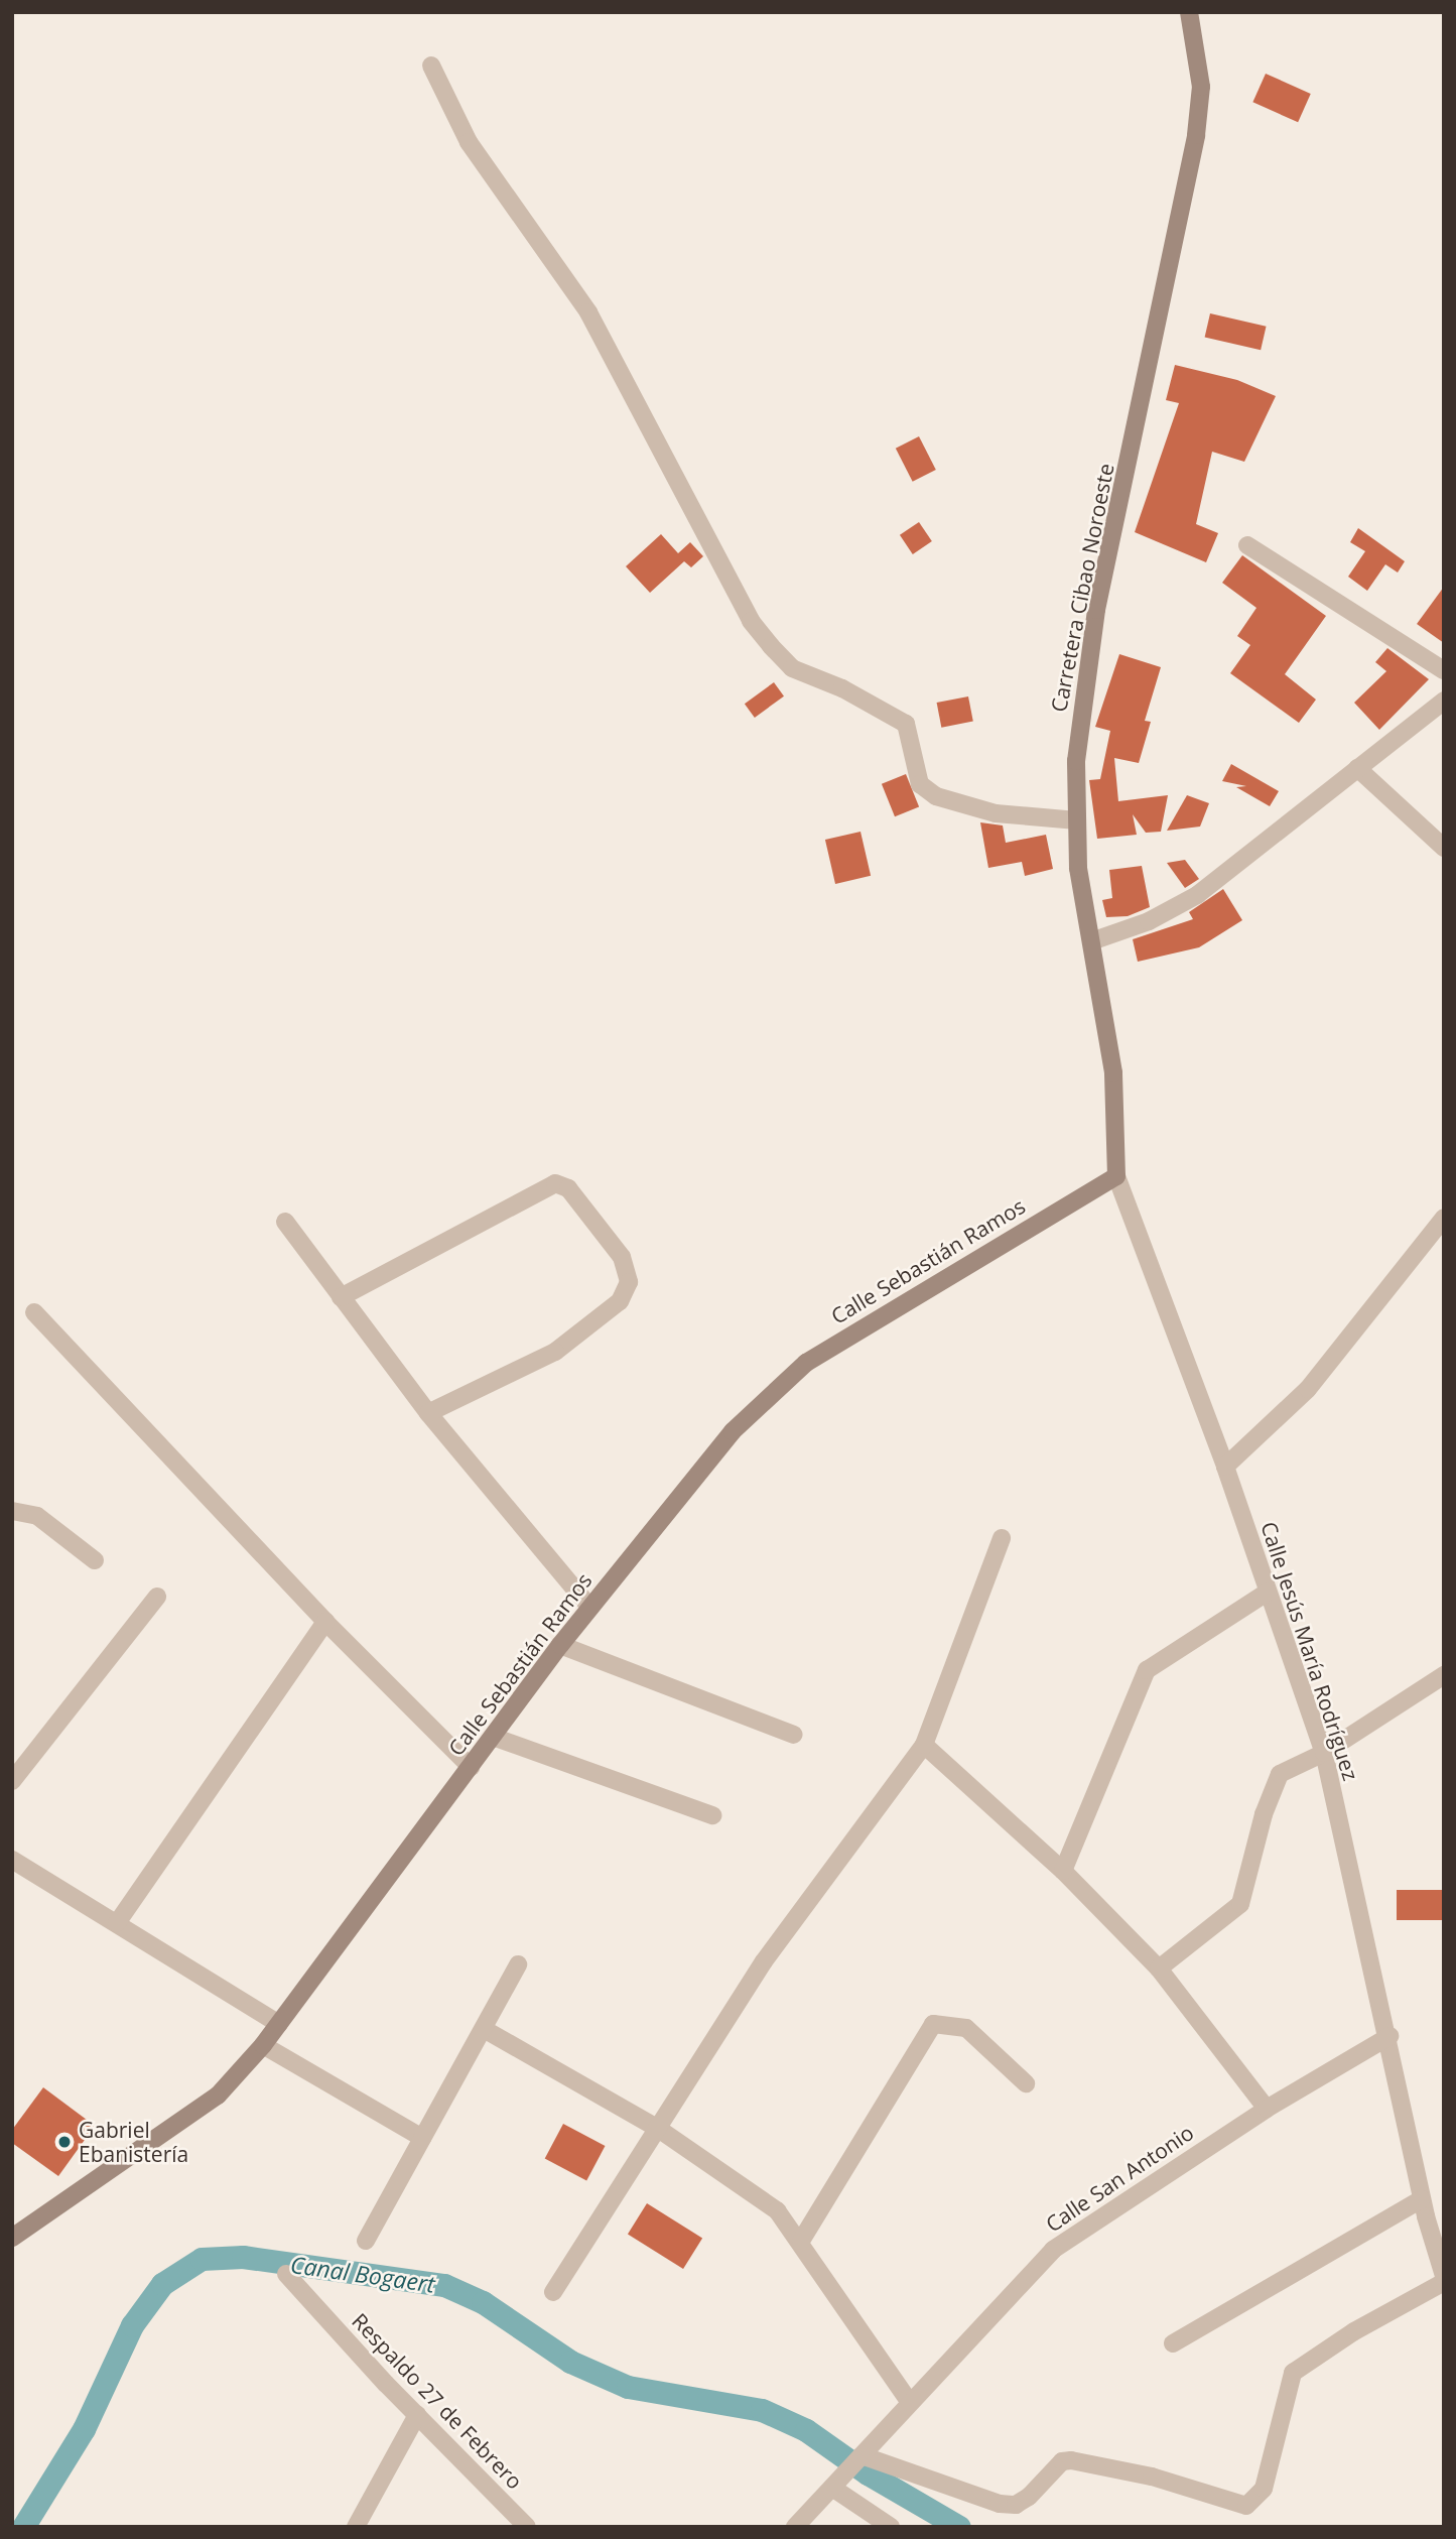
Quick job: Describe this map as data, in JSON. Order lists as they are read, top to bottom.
{
  "streets": {
    "main road": ["Carretera Cibao Noroeste", "Calle Sebastián Ramos"],
    "street": ["Calle Jesús María Rodríguez", "Calle San Antonio", "Respaldo 27 de Febrero"]
  },
  "crossings": [
    ["Carretera Cibao Noroeste", "Calle Sebastián Ramos"],
    ["Carretera Cibao Noroeste", "Calle Jesús María Rodríguez"],
    ["Calle Sebastián Ramos", "Calle Jesús María Rodríguez"],
    ["Calle Jesús María Rodríguez", "Calle San Antonio"]
  ],
  "water": ["Canal Bogaert"],
  "places": ["Gabriel Ebanistería"]
}
